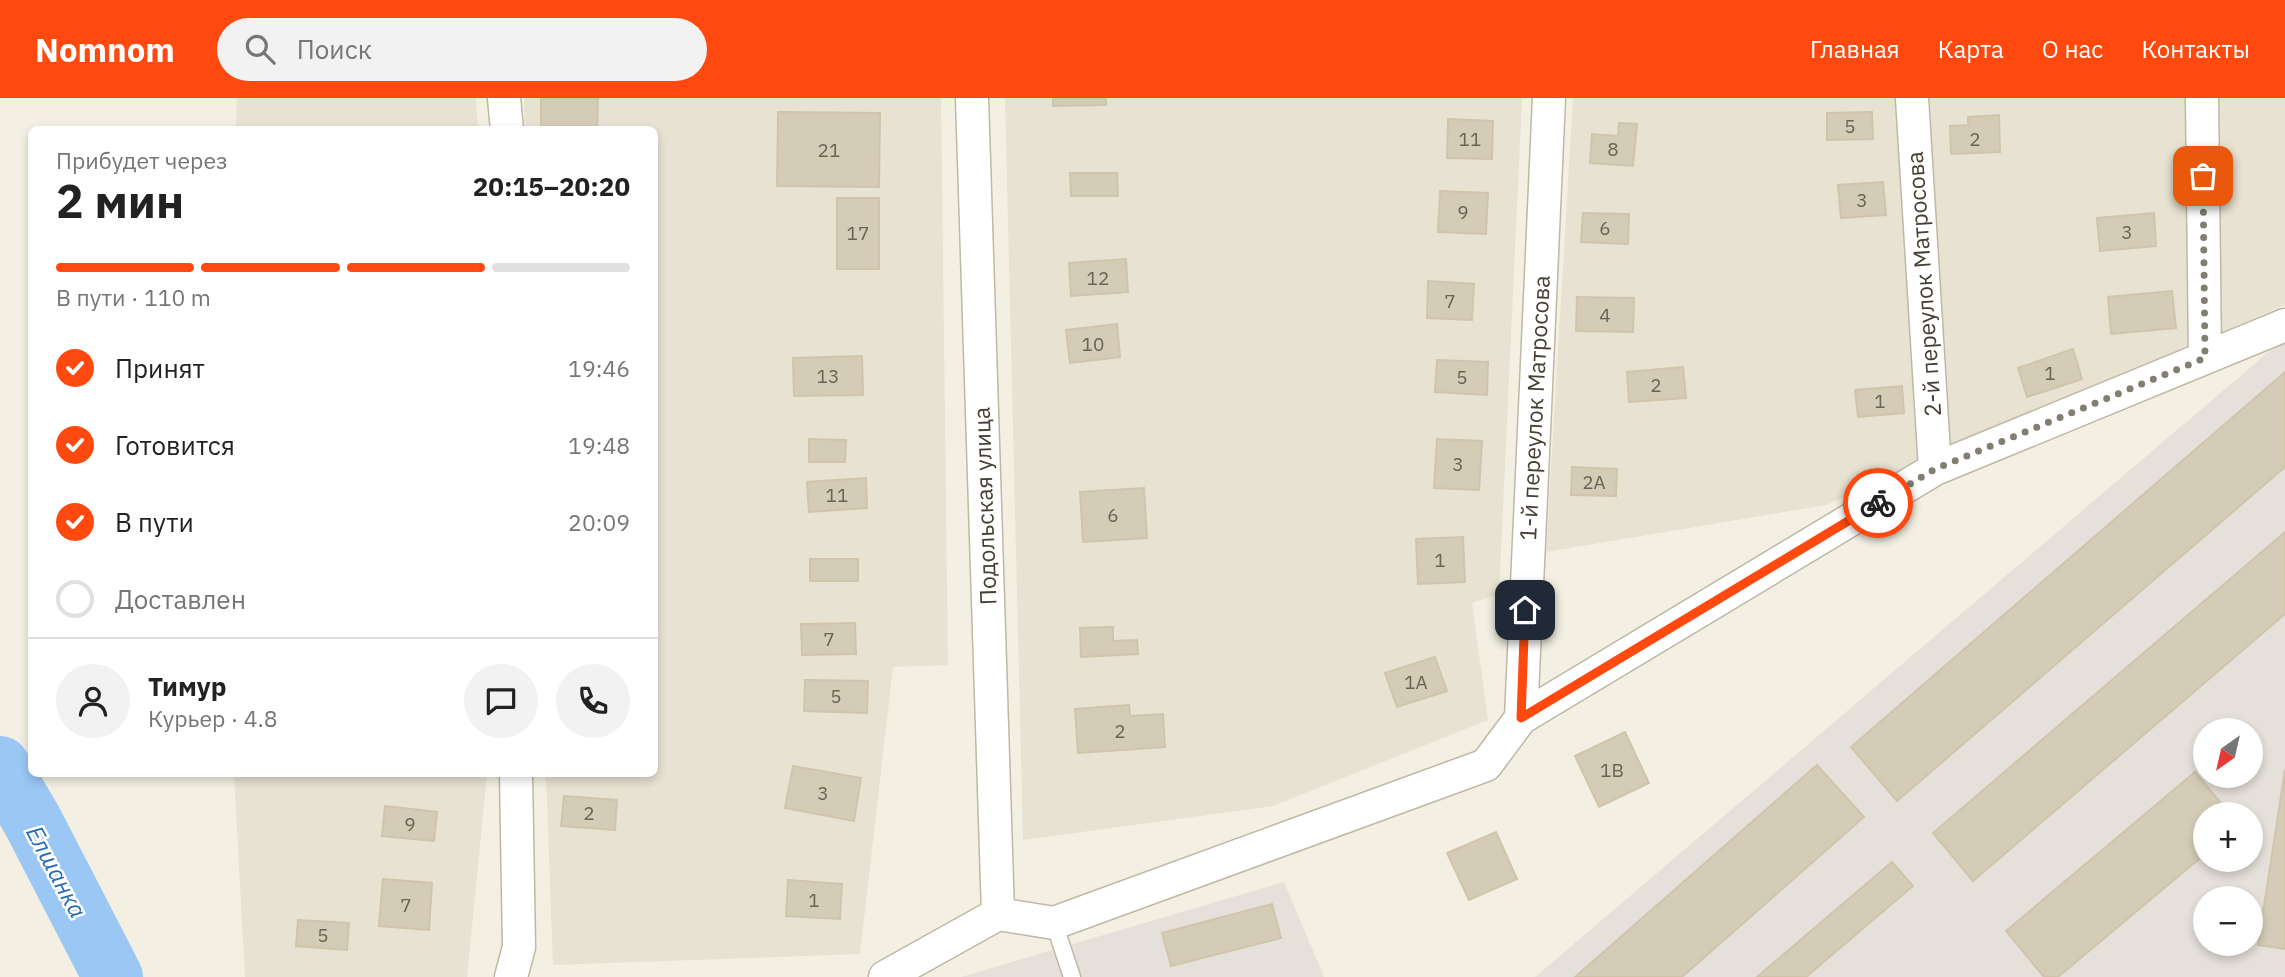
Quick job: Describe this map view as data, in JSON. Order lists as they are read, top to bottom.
{
  "streets": {
    "street": ["2-й переулок Матросова", "1-й переулок Матросова", "Подольская улица"]
  },
  "water": ["Елшанка"],
  "house_numbers": [
    "5",
    "11",
    "2",
    "8",
    "21",
    "3",
    "9",
    "6",
    "3",
    "17",
    "12",
    "7",
    "4",
    "10",
    "1",
    "13",
    "5",
    "2",
    "1",
    "3",
    "2А",
    "11",
    "6",
    "1",
    "7",
    "1А",
    "5",
    "2",
    "1В",
    "3",
    "2",
    "9",
    "1",
    "7",
    "5"
  ],
  "north": "bottom left",
  "page": {
    "header": "Nomnom",
    "search": "Поиск",
    "nav": [
      "Главная",
      "Карта",
      "О нас",
      "Контакты"
    ],
    "heading": ["2 мин", "Прибудет через", "20:15–20:20"],
    "panel": ["Тимур", "Курьер · 4.8"],
    "bar": "В пути · 110 m",
    "list": [
      ["Принят", "19:46"],
      ["Готовится", "19:48"],
      ["В пути", "20:09"],
      "Доставлен"
    ],
    "map_buttons": ["+", "−"]
  }
}
